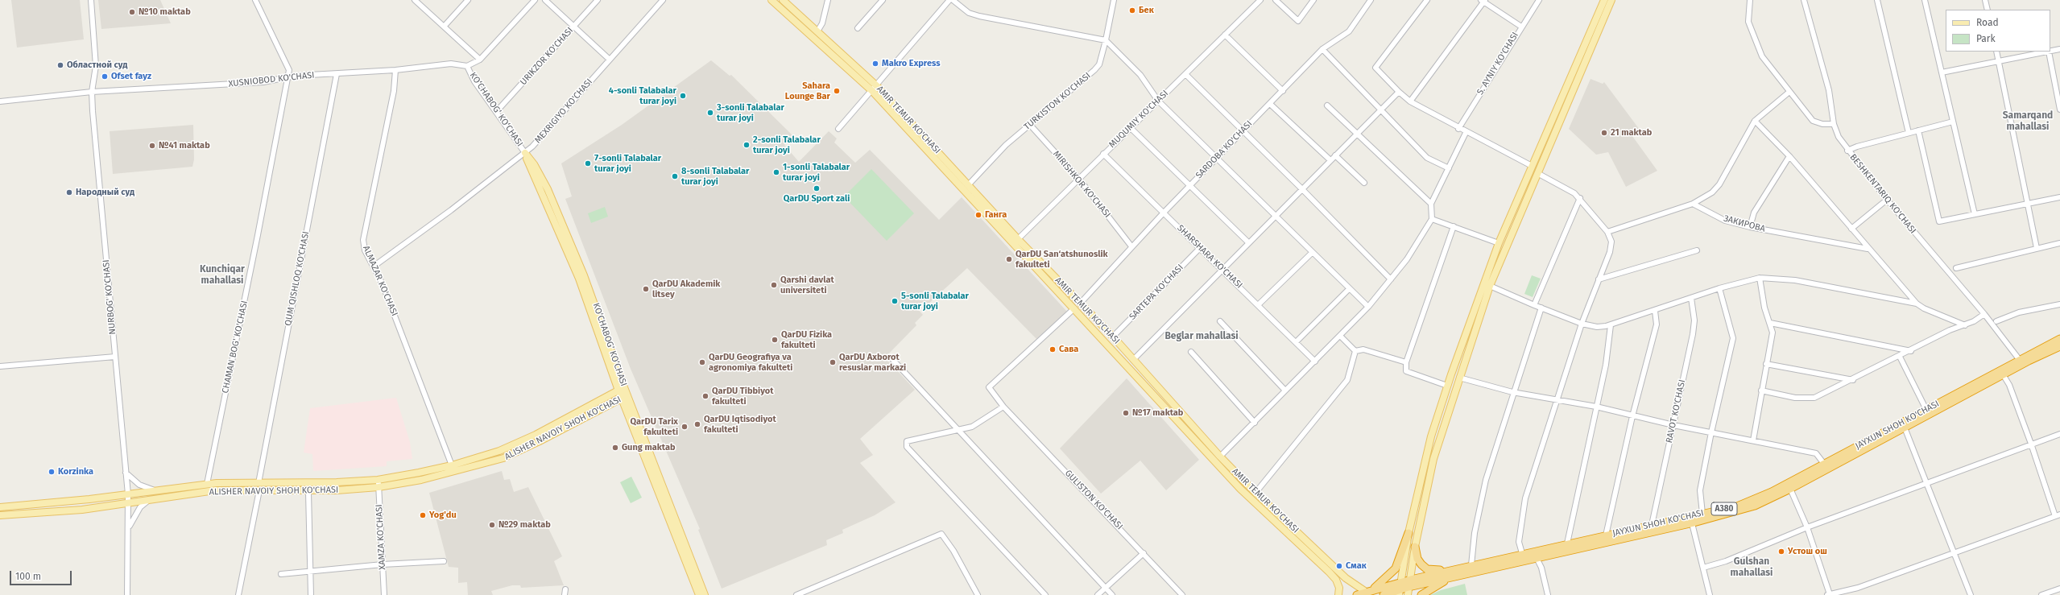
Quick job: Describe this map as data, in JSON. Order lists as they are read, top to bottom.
{
  "streets": {
    "highway": ["JAYXUN SHOH KO'CHASI", "A380"],
    "main road": ["KO‘CHABOG‘ KO‘CHASI", "AMIR TEMUR KO'CHASI", "ALISHER NAVOIY SHOH KO'CHASI"],
    "street": [
      "URIKZOR KO'CHASI",
      "S. AYNIY KO'CHASI",
      "XUSNIOBOD KO'CHASI",
      "TURKISTON KO'CHASI",
      "MEXRIGIYO KO'CHASI",
      "MUQUMIY KO'CHASI",
      "SARDOBA KO'CHASI",
      "MIRISHKOR KO'CHASI",
      "BESHKENTARIQ KO'CHASI",
      "ЗАКИРОВА",
      "SHARSHARA KO'CHASI",
      "QUM QISHLOQ KO'CHASI",
      "ALMAZAR KO'CHASI",
      "SARTEPA KO'CHASI",
      "NURBOG' KO'CHASI",
      "CHAMAN BOG' KO'CHASI",
      "RAVOT KO'CHASI",
      "GULISTON KO'CHASI",
      "XAMZA KO'CHASI"
    ]
  },
  "crossings": [
    ["URIKZOR KO'CHASI", "KO‘CHABOG‘ KO‘CHASI"],
    ["XUSNIOBOD KO'CHASI", "KO‘CHABOG‘ KO‘CHASI"],
    ["XUSNIOBOD KO'CHASI", "QUM QISHLOQ KO'CHASI"],
    ["XUSNIOBOD KO'CHASI", "ALMAZAR KO'CHASI"],
    ["XUSNIOBOD KO'CHASI", "NURBOG' KO'CHASI"],
    ["XUSNIOBOD KO'CHASI", "CHAMAN BOG' KO'CHASI"],
    ["TURKISTON KO'CHASI", "AMIR TEMUR KO'CHASI"],
    ["TURKISTON KO'CHASI", "MIRISHKOR KO'CHASI"],
    ["KO‘CHABOG‘ KO‘CHASI", "MEXRIGIYO KO'CHASI"],
    ["KO‘CHABOG‘ KO‘CHASI", "ALISHER NAVOIY SHOH KO'CHASI"],
    ["MEXRIGIYO KO'CHASI", "ALMAZAR KO'CHASI"],
    ["MUQUMIY KO'CHASI", "AMIR TEMUR KO'CHASI"],
    ["MUQUMIY KO'CHASI", "MIRISHKOR KO'CHASI"],
    ["MUQUMIY KO'CHASI", "SHARSHARA KO'CHASI"],
    ["AMIR TEMUR KO'CHASI", "SARDOBA KO'CHASI"],
    ["AMIR TEMUR KO'CHASI", "SARTEPA KO'CHASI"],
    ["AMIR TEMUR KO'CHASI", "JAYXUN SHOH KO'CHASI"],
    ["AMIR TEMUR KO'CHASI", "GULISTON KO'CHASI"],
    ["SARDOBA KO'CHASI", "MIRISHKOR KO'CHASI"],
    ["SARDOBA KO'CHASI", "SHARSHARA KO'CHASI"],
    ["BESHKENTARIQ KO'CHASI", "JAYXUN SHOH KO'CHASI"],
    ["SHARSHARA KO'CHASI", "SARTEPA KO'CHASI"],
    ["QUM QISHLOQ KO'CHASI", "ALISHER NAVOIY SHOH KO'CHASI"],
    ["ALMAZAR KO'CHASI", "ALISHER NAVOIY SHOH KO'CHASI"],
    ["NURBOG' KO'CHASI", "ALISHER NAVOIY SHOH KO'CHASI"],
    ["CHAMAN BOG' KO'CHASI", "ALISHER NAVOIY SHOH KO'CHASI"],
    ["RAVOT KO'CHASI", "JAYXUN SHOH KO'CHASI"],
    ["ALISHER NAVOIY SHOH KO'CHASI", "XAMZA KO'CHASI"]
  ],
  "districts": [
    "Samarqand mahallasi",
    "Kunchiqar mahallasi",
    "Beglar mahallasi",
    "Gulshan mahallasi"
  ],
  "places": [
    "Бек",
    "№10 maktab",
    "Makro Express",
    "Областной суд",
    "Ofset fayz",
    "Sahara Lounge Bar",
    "4-sonli Talabalar turar joyi",
    "3-sonli Talabalar turar joyi",
    "21 maktab",
    "2-sonli Talabalar turar joyi",
    "№41 maktab",
    "7-sonli Talabalar turar joyi",
    "1-sonli Talabalar turar joyi",
    "8-sonli Talabalar turar joyi",
    "QarDU Sport zali",
    "Народный суд",
    "Ганга",
    "QarDU San‘atshunoslik fakulteti",
    "Qarshi davlat universiteti",
    "QarDU Akademik litsey",
    "5-sonli Talabalar turar joyi",
    "QarDU Fizika fakulteti",
    "Сава",
    "QarDU Geografiya va agronomiya fakulteti",
    "QarDU Axborot resuslar markazi",
    "QarDU Tibbiyot fakulteti",
    "№17 maktab",
    "QarDU Iqtisodiyot fakulteti",
    "QarDU Tarix fakulteti",
    "Gung maktab",
    "Korzinka",
    "Yog'du",
    "№29 maktab",
    "Устош ош",
    "Смак"
  ],
  "legend": ["Road", "Park"],
  "scale_bar": "100 m"
}
